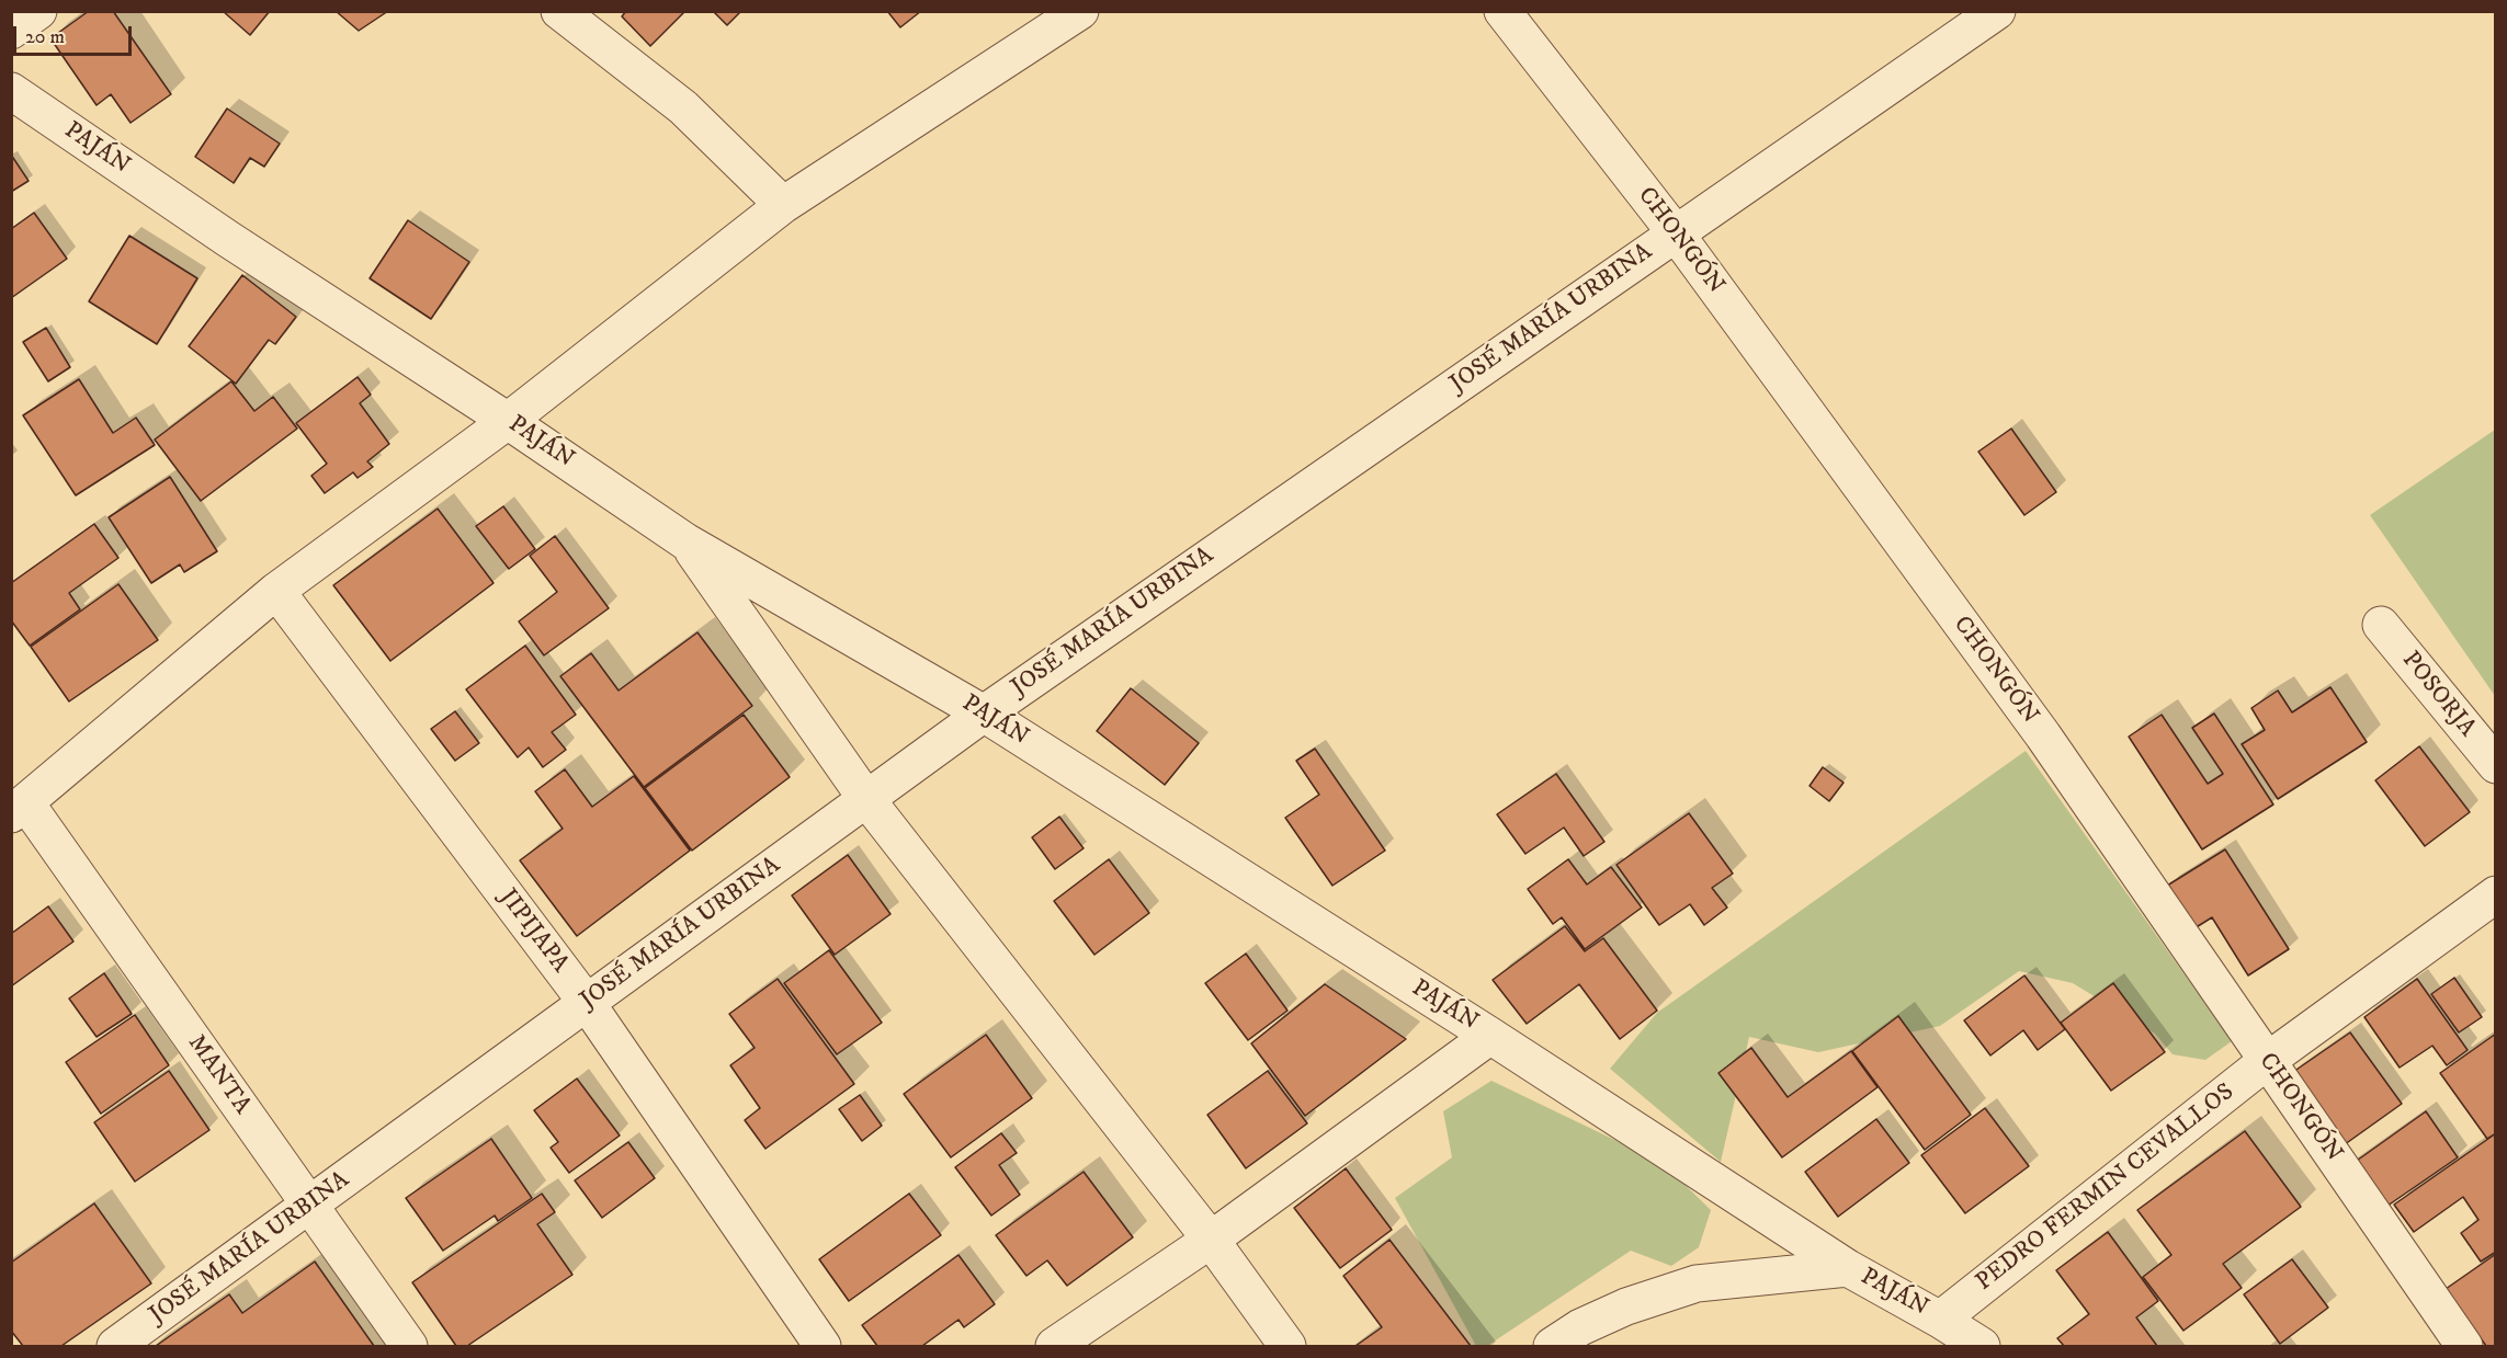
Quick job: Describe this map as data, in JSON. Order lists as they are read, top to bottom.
{
  "streets": {
    "street": [
      "PAJÁN",
      "CHONGÓN",
      "JOSÉ MARÍA URBINA",
      "POSORJA",
      "JIPIJAPA",
      "MANTA",
      "PEDRO FERMIN CEVALLOS"
    ]
  },
  "crossings": [
    ["PAJÁN", "JOSÉ MARÍA URBINA"],
    ["PAJÁN", "PEDRO FERMIN CEVALLOS"],
    ["CHONGÓN", "JOSÉ MARÍA URBINA"],
    ["CHONGÓN", "PEDRO FERMIN CEVALLOS"],
    ["JOSÉ MARÍA URBINA", "JIPIJAPA"],
    ["JOSÉ MARÍA URBINA", "MANTA"]
  ],
  "scale_bar": "20 m"
}
